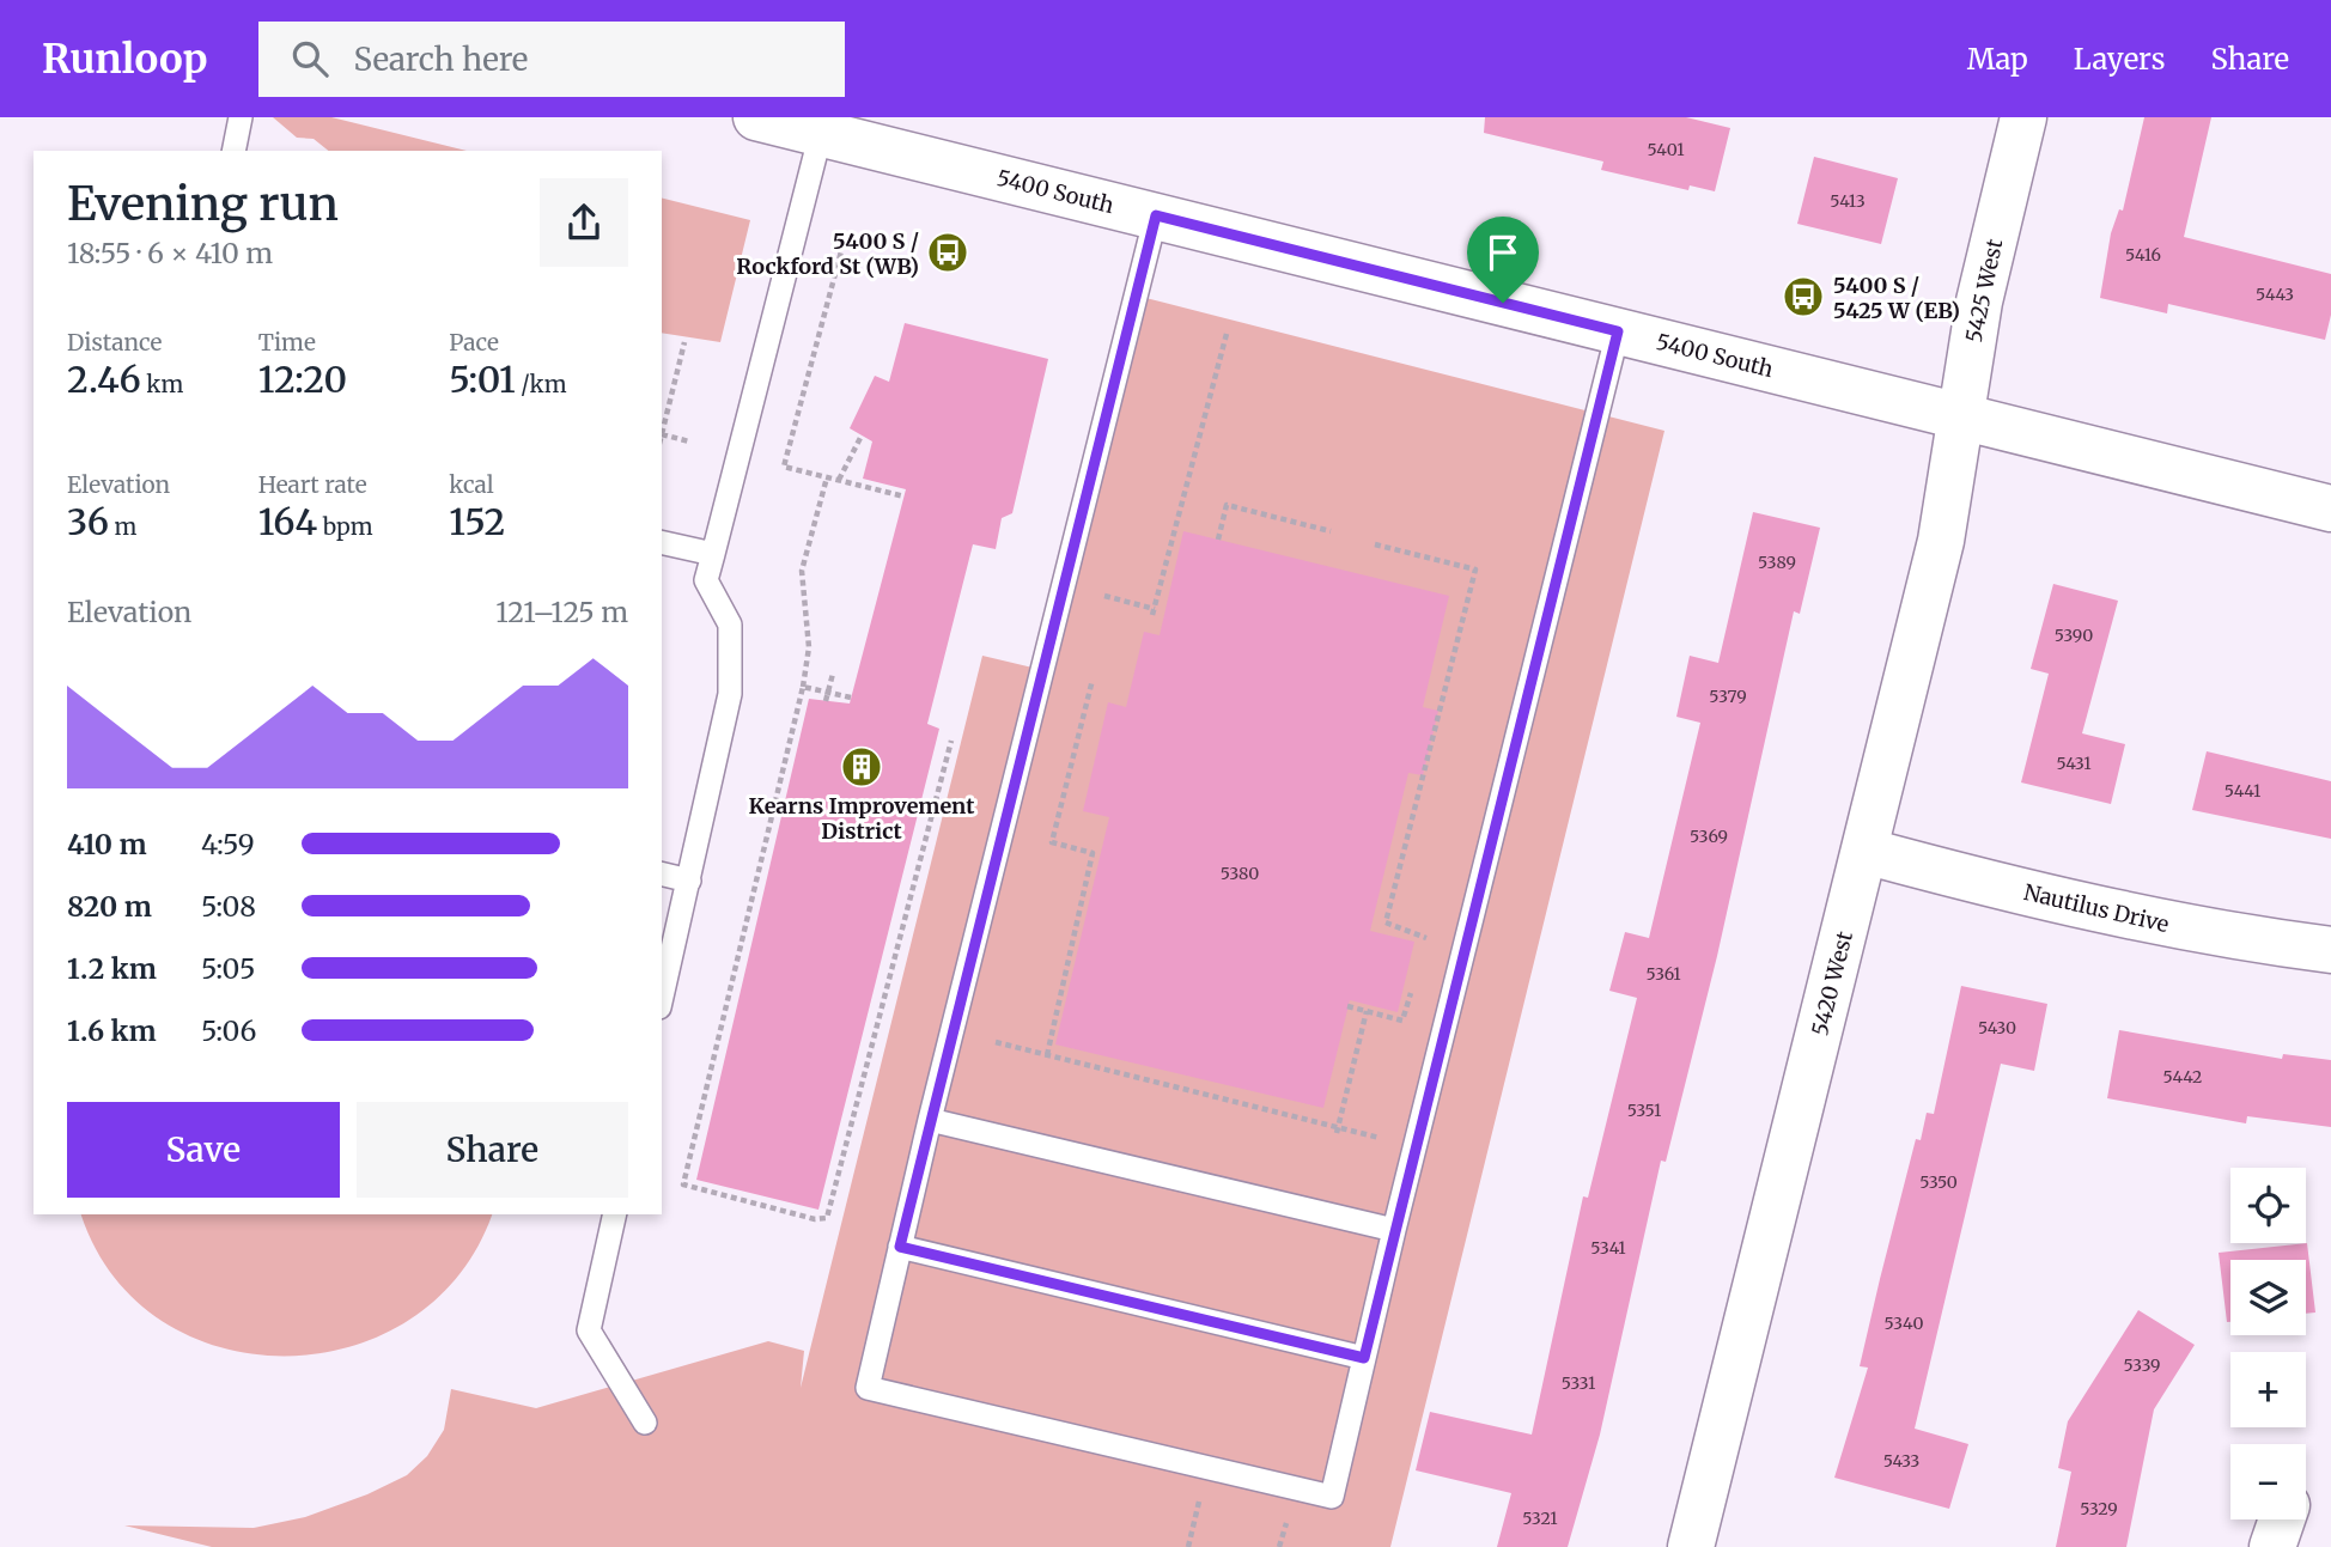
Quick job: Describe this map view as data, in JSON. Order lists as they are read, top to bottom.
{
  "streets": {
    "street": [
      "5400 South",
      "5425 West",
      "Nautilus Drive",
      "5420 West"
    ]
  },
  "crossings": [
    ["5400 South", "5425 West"],
    ["5400 South", "5420 West"],
    ["5425 West", "5420 West"],
    ["Nautilus Drive", "5420 West"]
  ],
  "places": {
    "bus stop": ["5400 S / Rockford St (WB)", "5400 S / 5425 W (EB)"],
    "building": ["Kearns Improvement District"]
  },
  "house_numbers": [
    "5401",
    "5413",
    "5416",
    "5443",
    "5389",
    "5390",
    "5379",
    "5431",
    "5441",
    "5369",
    "5380",
    "5361",
    "5430",
    "5442",
    "5351",
    "5350",
    "5341",
    "5340",
    "5339",
    "5331",
    "5433",
    "5329",
    "5321"
  ],
  "page": {
    "header": "Runloop",
    "search": "Search here",
    "nav": ["Map", "Layers", "Share"],
    "heading": ["Evening run", "18:55 · 6 × 410 m"],
    "stats": [
      ["Distance", "2.46 km"],
      ["Time", "12:20"],
      ["Pace", "5:01 /km"],
      ["Elevation", "36 m"],
      ["Heart rate", "164 bpm"],
      ["kcal", "152"]
    ],
    "chart": ["Elevation", "121–125 m"],
    "list": [
      {
        "name": "410 m",
        "note": "4:59"
      },
      {
        "name": "820 m",
        "note": "5:08"
      },
      {
        "name": "1.2 km",
        "note": "5:05"
      },
      {
        "name": "1.6 km",
        "note": "5:06"
      }
    ],
    "buttons": ["Save", "Share"],
    "map_buttons": ["+", "−"]
  }
}
